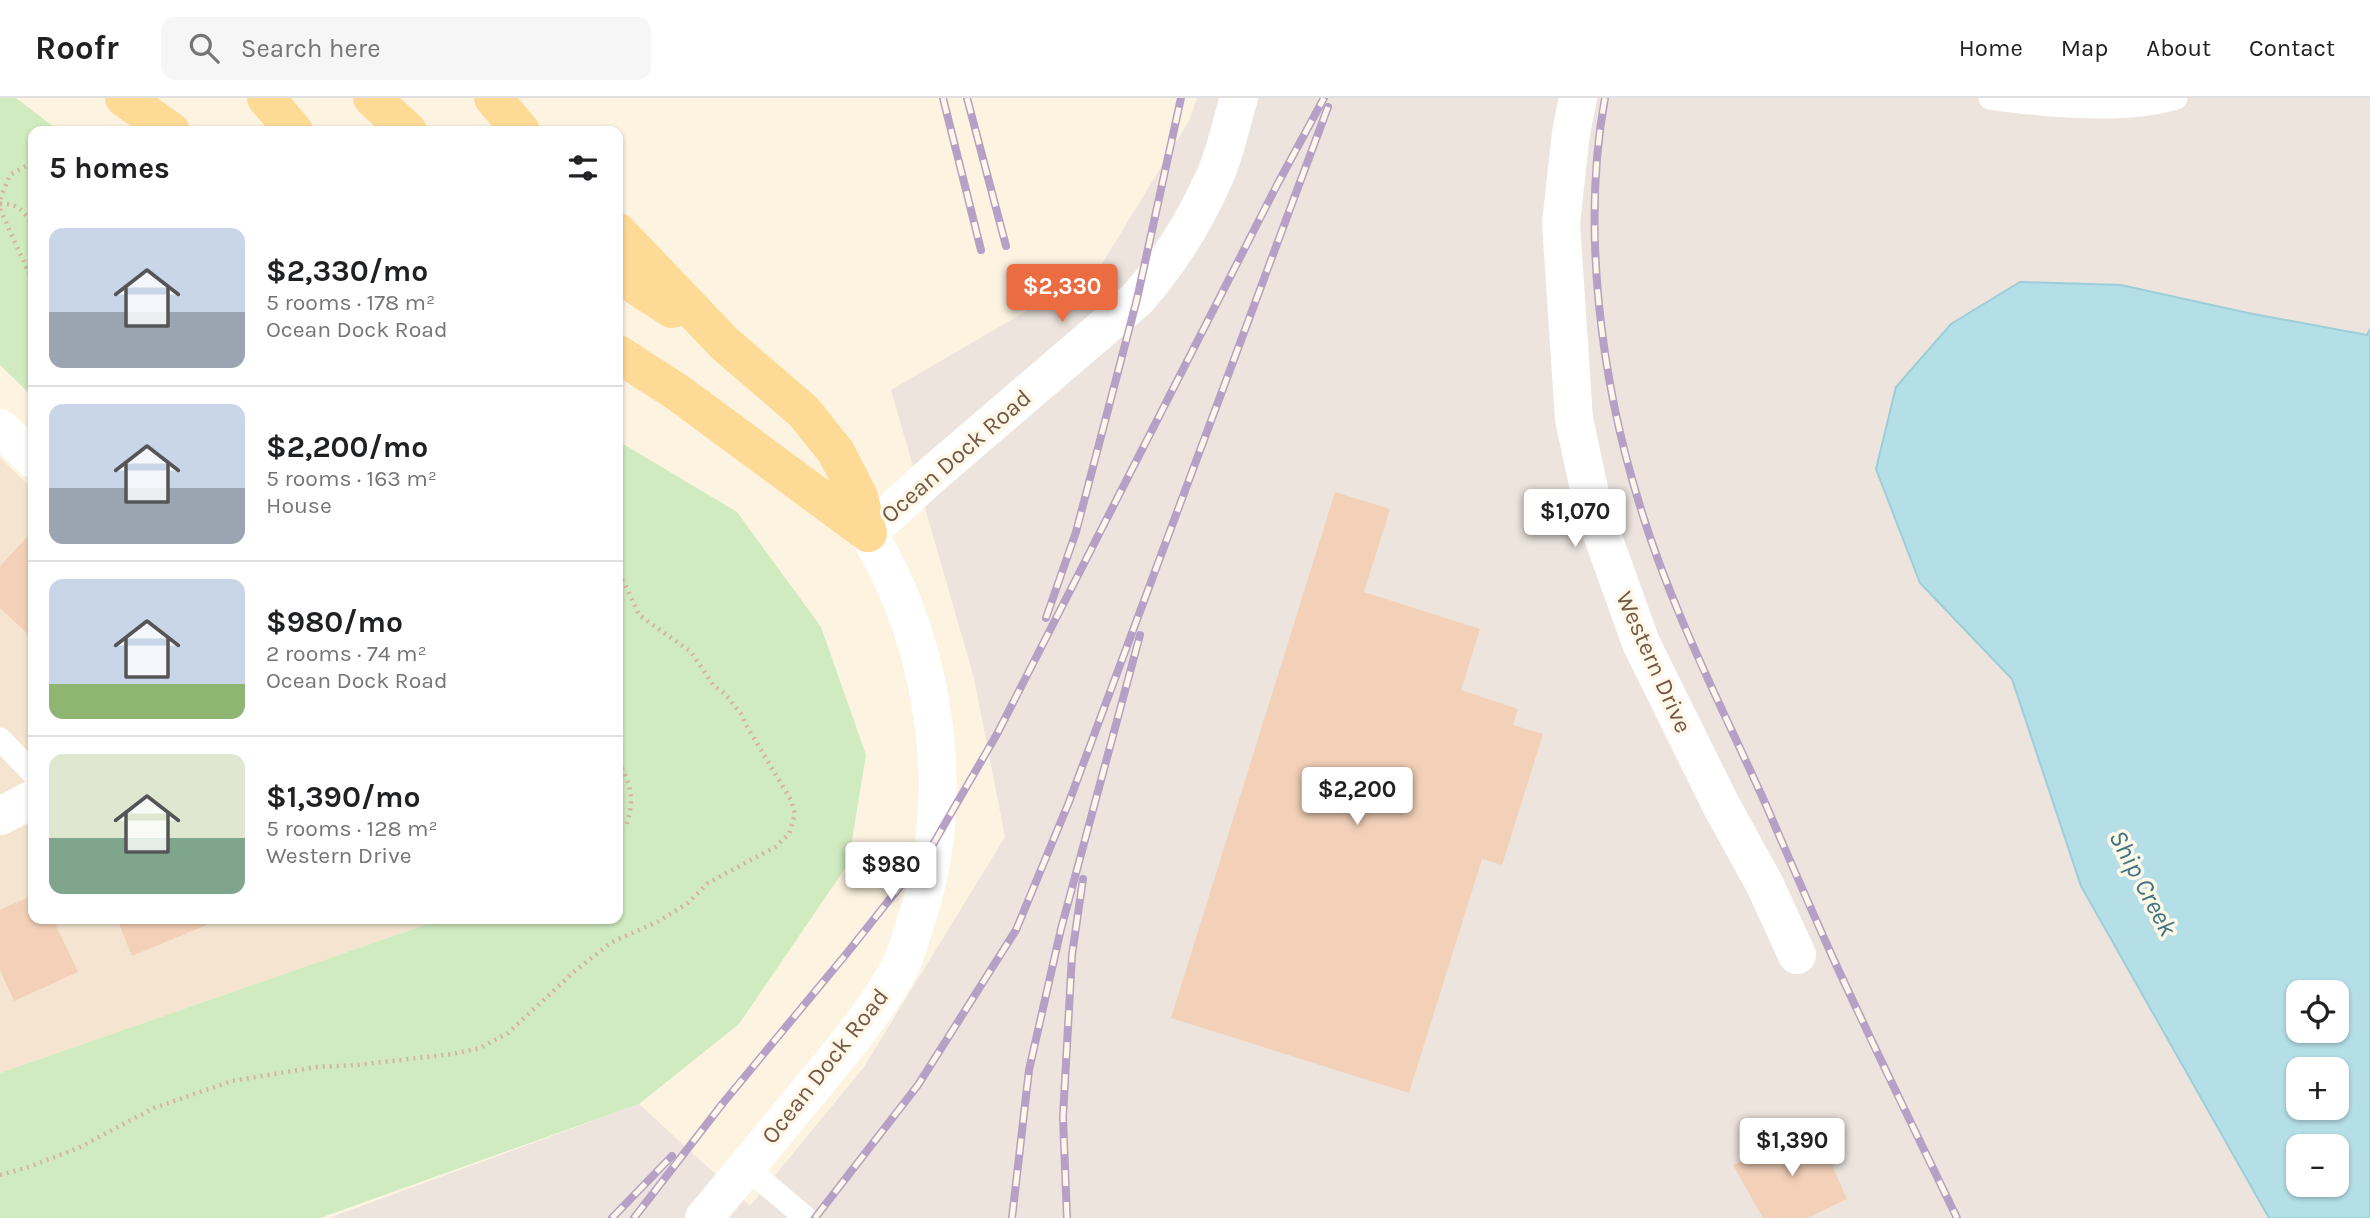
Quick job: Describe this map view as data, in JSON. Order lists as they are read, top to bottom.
{
  "streets": {
    "street": ["Ocean Dock Road", "Western Drive"]
  },
  "water": ["Ship Creek"],
  "page": {
    "header": "Roofr",
    "search": "Search here",
    "nav": [
      "Home",
      "Map",
      "About",
      "Contact"
    ],
    "heading": "5 homes",
    "list": [
      {
        "name": "$2,330/mo",
        "note": "5 rooms · 178 m² · Ocean Dock Road"
      },
      {
        "name": "$2,200/mo",
        "note": "5 rooms · 163 m² · House"
      },
      {
        "name": "$980/mo",
        "note": "2 rooms · 74 m² · Ocean Dock Road"
      },
      {
        "name": "$1,390/mo",
        "note": "5 rooms · 128 m² · Western Drive"
      }
    ],
    "price": [
      "$2,330",
      "$1,070",
      "$2,200",
      "$980",
      "$1,390"
    ],
    "map_buttons": ["+", "−"]
  }
}
